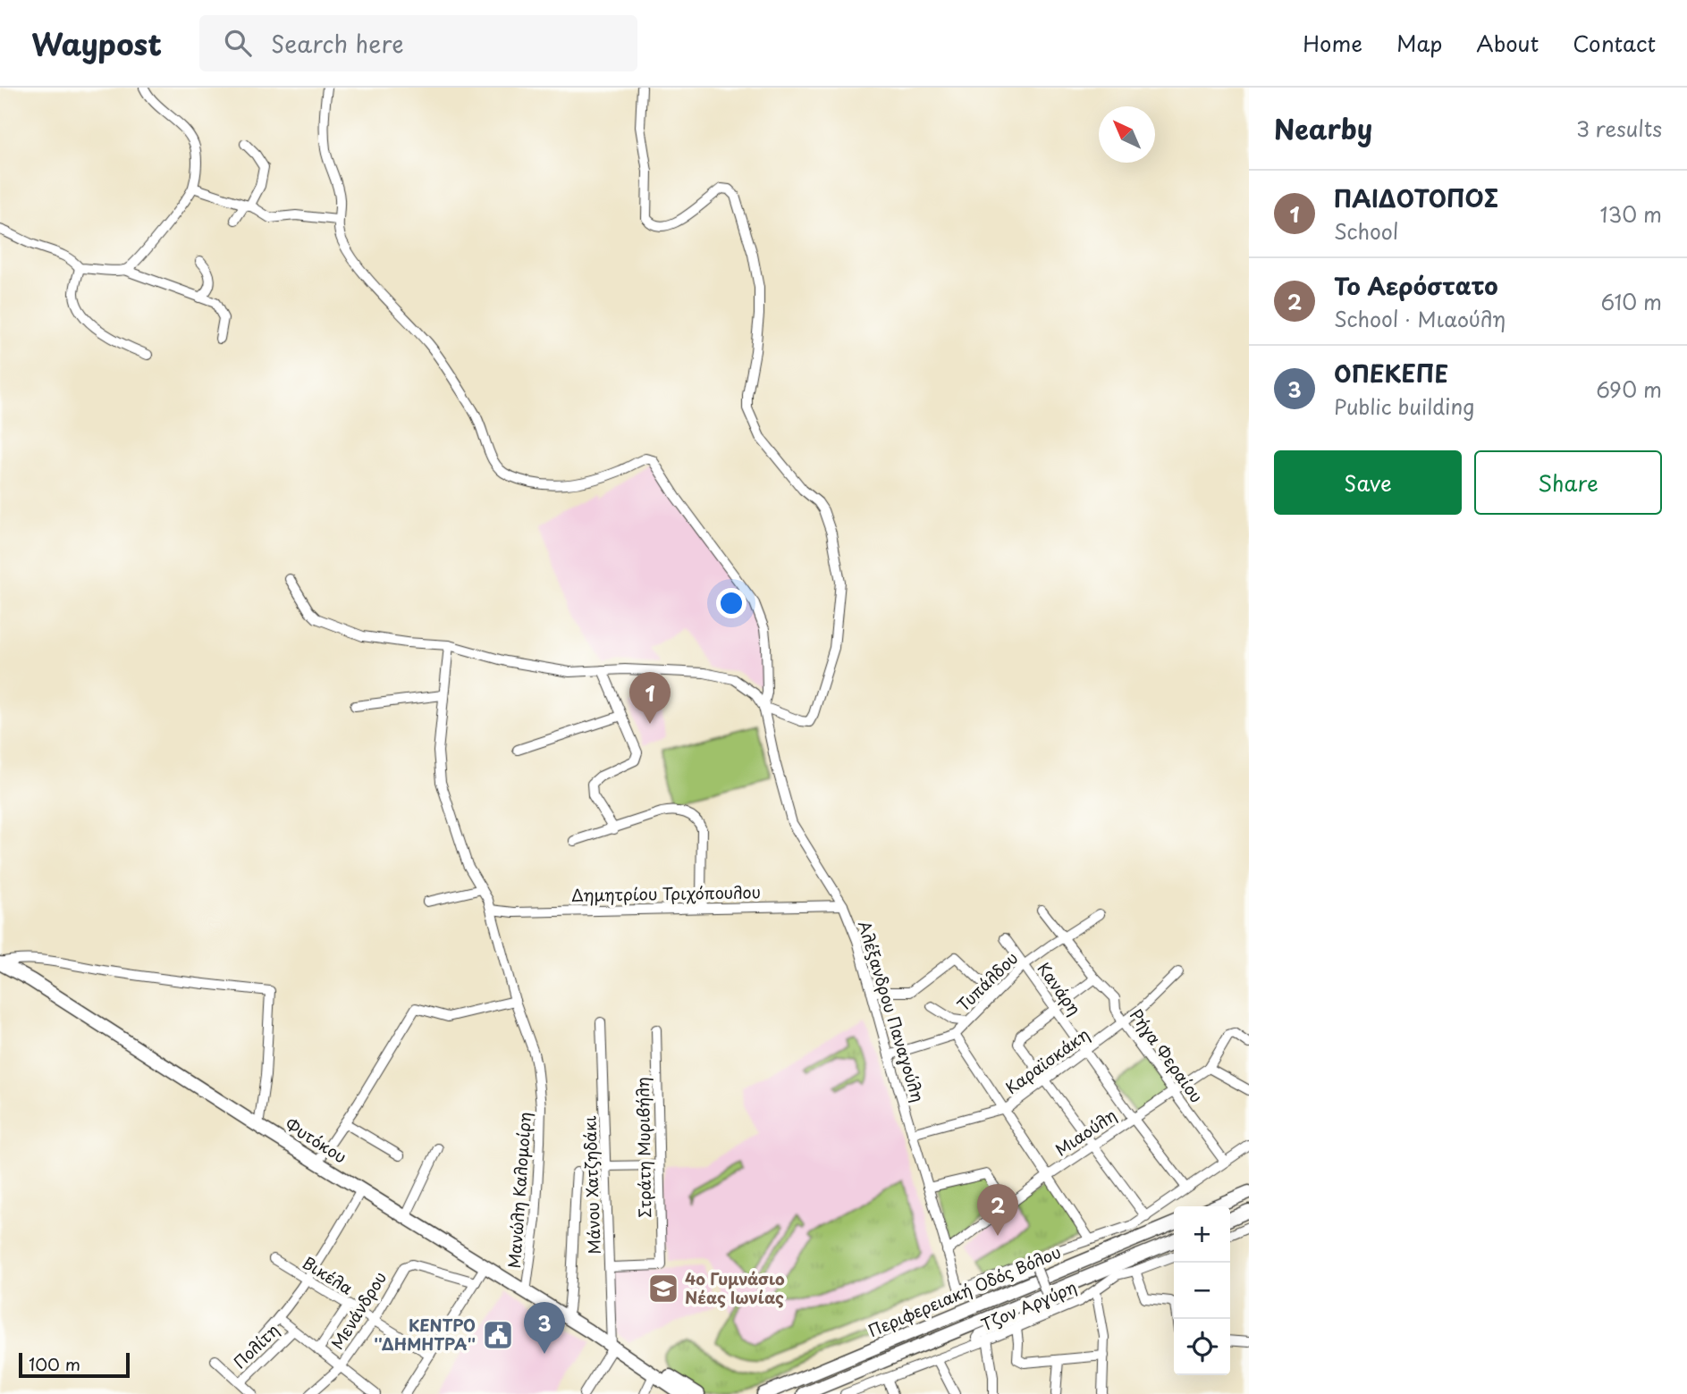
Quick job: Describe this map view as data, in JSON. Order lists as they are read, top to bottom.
{
  "streets": {
    "main road": ["Φυτόκου", "Περιφερειακή Οδός Βόλου"],
    "street": [
      "Δημητρίου Τριχόπουλου",
      "Τυπάλδου",
      "Κανάρη",
      "Αλέξανδρου Παναγούλη",
      "Ρήγα Φεραίου",
      "Καραϊσκάκη",
      "Μιαούλη",
      "Στράτη Μυριβήλη",
      "Μάνου Χατζηδάκι",
      "Μανώλη Καλομοίρη",
      "Βικέλα",
      "Τζον Αργύρη",
      "Μενάνδρου",
      "Πολίτη"
    ]
  },
  "crossings": [
    ["Δημητρίου Τριχόπουλου", "Αλέξανδρου Παναγούλη"],
    ["Δημητρίου Τριχόπουλου", "Μανώλη Καλομοίρη"],
    ["Τυπάλδου", "Κανάρη"],
    ["Τυπάλδου", "Αλέξανδρου Παναγούλη"],
    ["Τυπάλδου", "Ρήγα Φεραίου"],
    ["Κανάρη", "Καραϊσκάκη"],
    ["Κανάρη", "Μιαούλη"],
    ["Αλέξανδρου Παναγούλη", "Καραϊσκάκη"],
    ["Αλέξανδρου Παναγούλη", "Μιαούλη"],
    ["Ρήγα Φεραίου", "Καραϊσκάκη"],
    ["Ρήγα Φεραίου", "Μιαούλη"],
    ["Φυτόκου", "Μάνου Χατζηδάκι"],
    ["Φυτόκου", "Μανώλη Καλομοίρη"],
    ["Φυτόκου", "Πολίτη"],
    ["Στράτη Μυριβήλη", "Μάνου Χατζηδάκι"],
    ["Βικέλα", "Μενάνδρου"],
    ["Βικέλα", "Πολίτη"]
  ],
  "places": {
    "school or university": ["4ο Γυμνάσιο Νέας Ιωνίας"],
    "public building": ["ΚΕΝΤΡΟ ''ΔΗΜΗΤΡΑ''"]
  },
  "scale_bar": "100 m",
  "north": "top left",
  "page": {
    "header": "Waypost",
    "search": "Search here",
    "nav": [
      "Home",
      "Map",
      "About",
      "Contact"
    ],
    "heading": ["Nearby", "3 results"],
    "list": [
      {
        "mark": "1",
        "name": "ΠΑΙΔΟΤΟΠΟΣ",
        "note": "School",
        "value": "130 m"
      },
      {
        "mark": "2",
        "name": "Το Αερόστατο",
        "note": "School · Μιαούλη",
        "value": "610 m"
      },
      {
        "mark": "3",
        "name": "ΟΠΕΚΕΠΕ",
        "note": "Public building",
        "value": "690 m"
      }
    ],
    "buttons": ["Save", "Share"],
    "pins": ["1", "2", "3"],
    "map_buttons": ["+", "−"],
    "scale": "100 m"
  }
}
